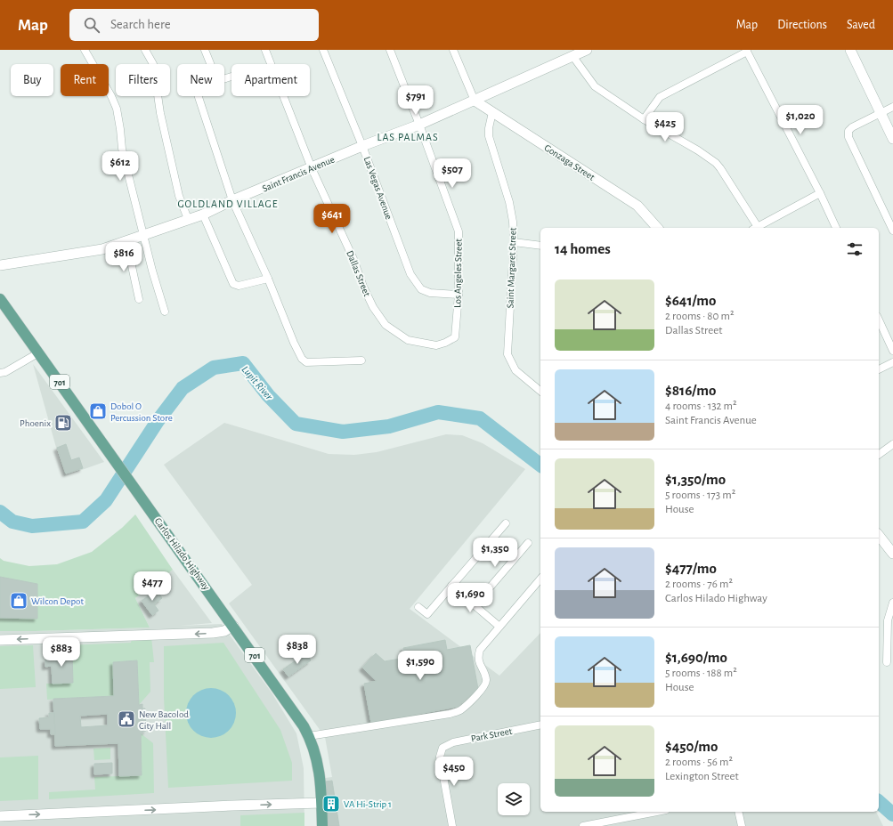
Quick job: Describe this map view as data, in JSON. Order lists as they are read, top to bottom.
{
  "streets": {
    "main road": ["701", "Carlos Hilado Highway"],
    "street": [
      "Gonzaga Street",
      "Saint Francis Avenue",
      "Las Vegas Avenue",
      "Saint Margaret Street",
      "Dallas Street",
      "Los Angeles Street",
      "Park Street"
    ]
  },
  "crossings": [
    ["Gonzaga Street", "Saint Francis Avenue"],
    ["Gonzaga Street", "Saint Margaret Street"],
    ["Saint Francis Avenue", "Las Vegas Avenue"],
    ["Saint Francis Avenue", "Dallas Street"],
    ["Saint Francis Avenue", "Los Angeles Street"],
    ["Las Vegas Avenue", "Los Angeles Street"],
    ["Dallas Street", "Los Angeles Street"]
  ],
  "districts": ["LAS PALMAS", "GOLDLAND VILLAGE"],
  "water": ["Lupit River"],
  "places": {
    "shop": ["Dobol O Percussion Store", "Wilcon Depot"],
    "fuel station": ["Phoenix"],
    "public building": ["New Bacolod City Hall"],
    "building": ["VA Hi-Strip 1"]
  },
  "page": {
    "header": "Map",
    "search": "Search here",
    "nav": ["Map", "Directions", "Saved"],
    "chip": [
      "Buy",
      "Rent",
      "Filters",
      "New",
      "Apartment"
    ],
    "price": [
      "$791",
      "$1,020",
      "$425",
      "$612",
      "$507",
      "$641",
      "$816",
      "$1,350",
      "$477",
      "$1,690",
      "$838",
      "$883",
      "$1,590",
      "$450"
    ],
    "heading": "14 homes",
    "list": [
      {
        "name": "$641/mo",
        "note": "2 rooms · 80 m² · Dallas Street"
      },
      {
        "name": "$816/mo",
        "note": "4 rooms · 132 m² · Saint Francis Avenue"
      },
      {
        "name": "$1,350/mo",
        "note": "5 rooms · 173 m² · House"
      },
      {
        "name": "$477/mo",
        "note": "2 rooms · 76 m² · Carlos Hilado Highway"
      },
      {
        "name": "$1,690/mo",
        "note": "5 rooms · 188 m² · House"
      },
      {
        "name": "$450/mo",
        "note": "2 rooms · 56 m² · Lexington Street"
      }
    ]
  }
}
